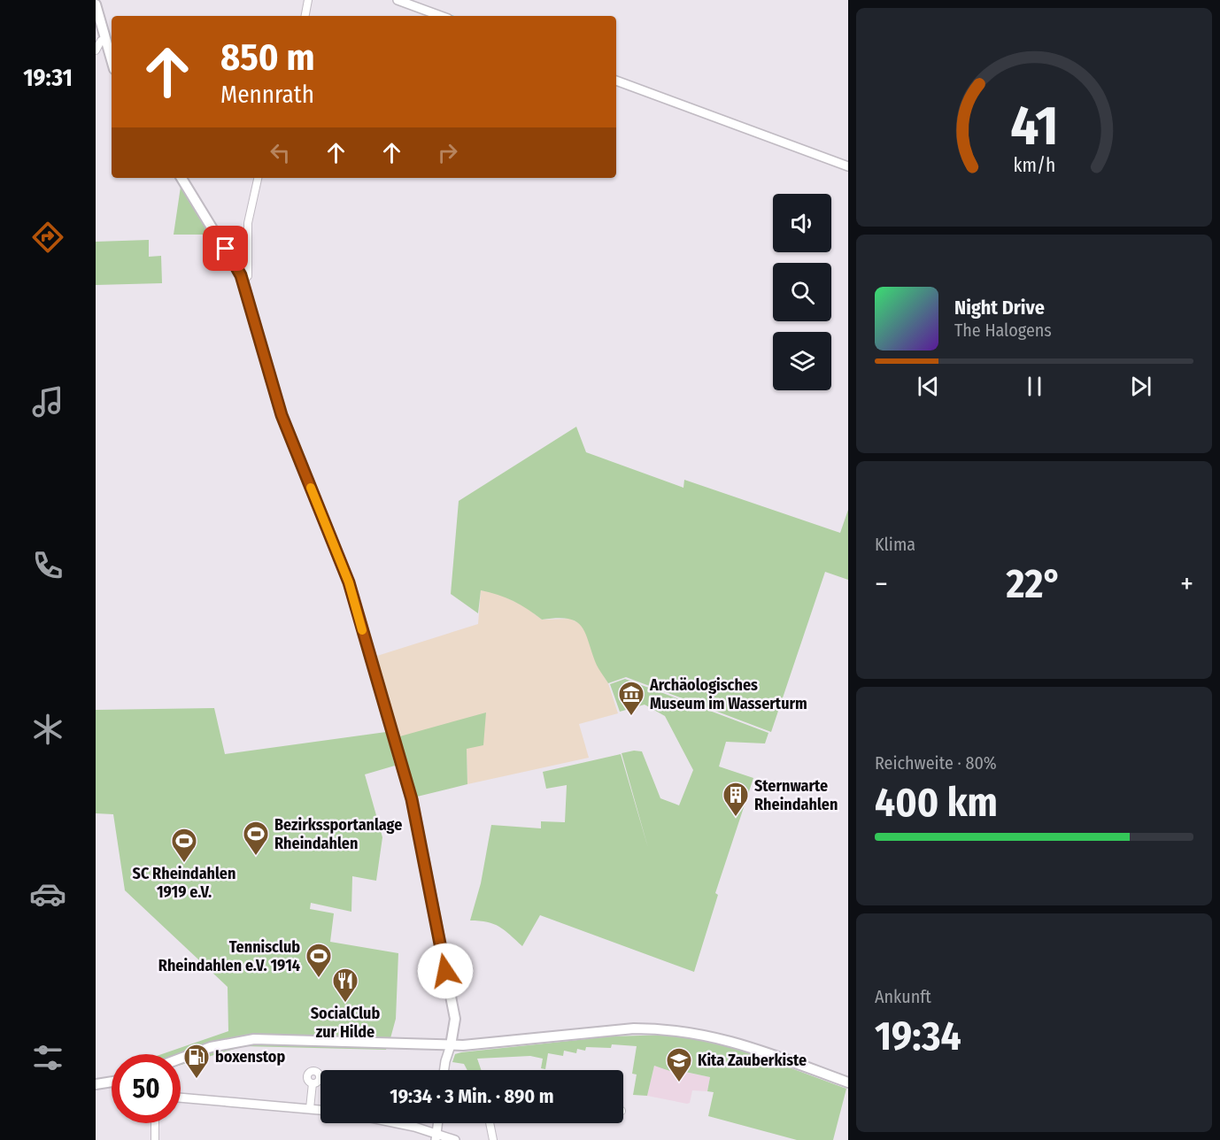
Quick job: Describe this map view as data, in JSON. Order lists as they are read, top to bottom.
{
  "places": {
    "museum": ["Archäologisches Museum im Wasserturm"],
    "building": ["Sternwarte Rheindahlen"],
    "sports": ["Bezirkssportanlage Rheindahlen", "SC Rheindahlen 1919 e.V.", "Tennisclub Rheindahlen e.V. 1914"],
    "restaurant": ["SocialClub zur Hilde"],
    "fuel station": ["boxenstop"],
    "school or university": ["Kita Zauberkiste"]
  },
  "page": {
    "tabs": "19:31",
    "turn": ["850 m", "Mennrath"],
    "song": ["Night Drive", "The Halogens"],
    "tile": [
      "Klima",
      ["Reichweite · 80%", "400 km"],
      ["Ankunft", "19:34"]
    ],
    "heat": ["−", "22°", "+"],
    "limit": "50",
    "trip": "19:34 · 3 Min. · 890 m",
    "gauge": ["41", "km/h"]
  }
}
